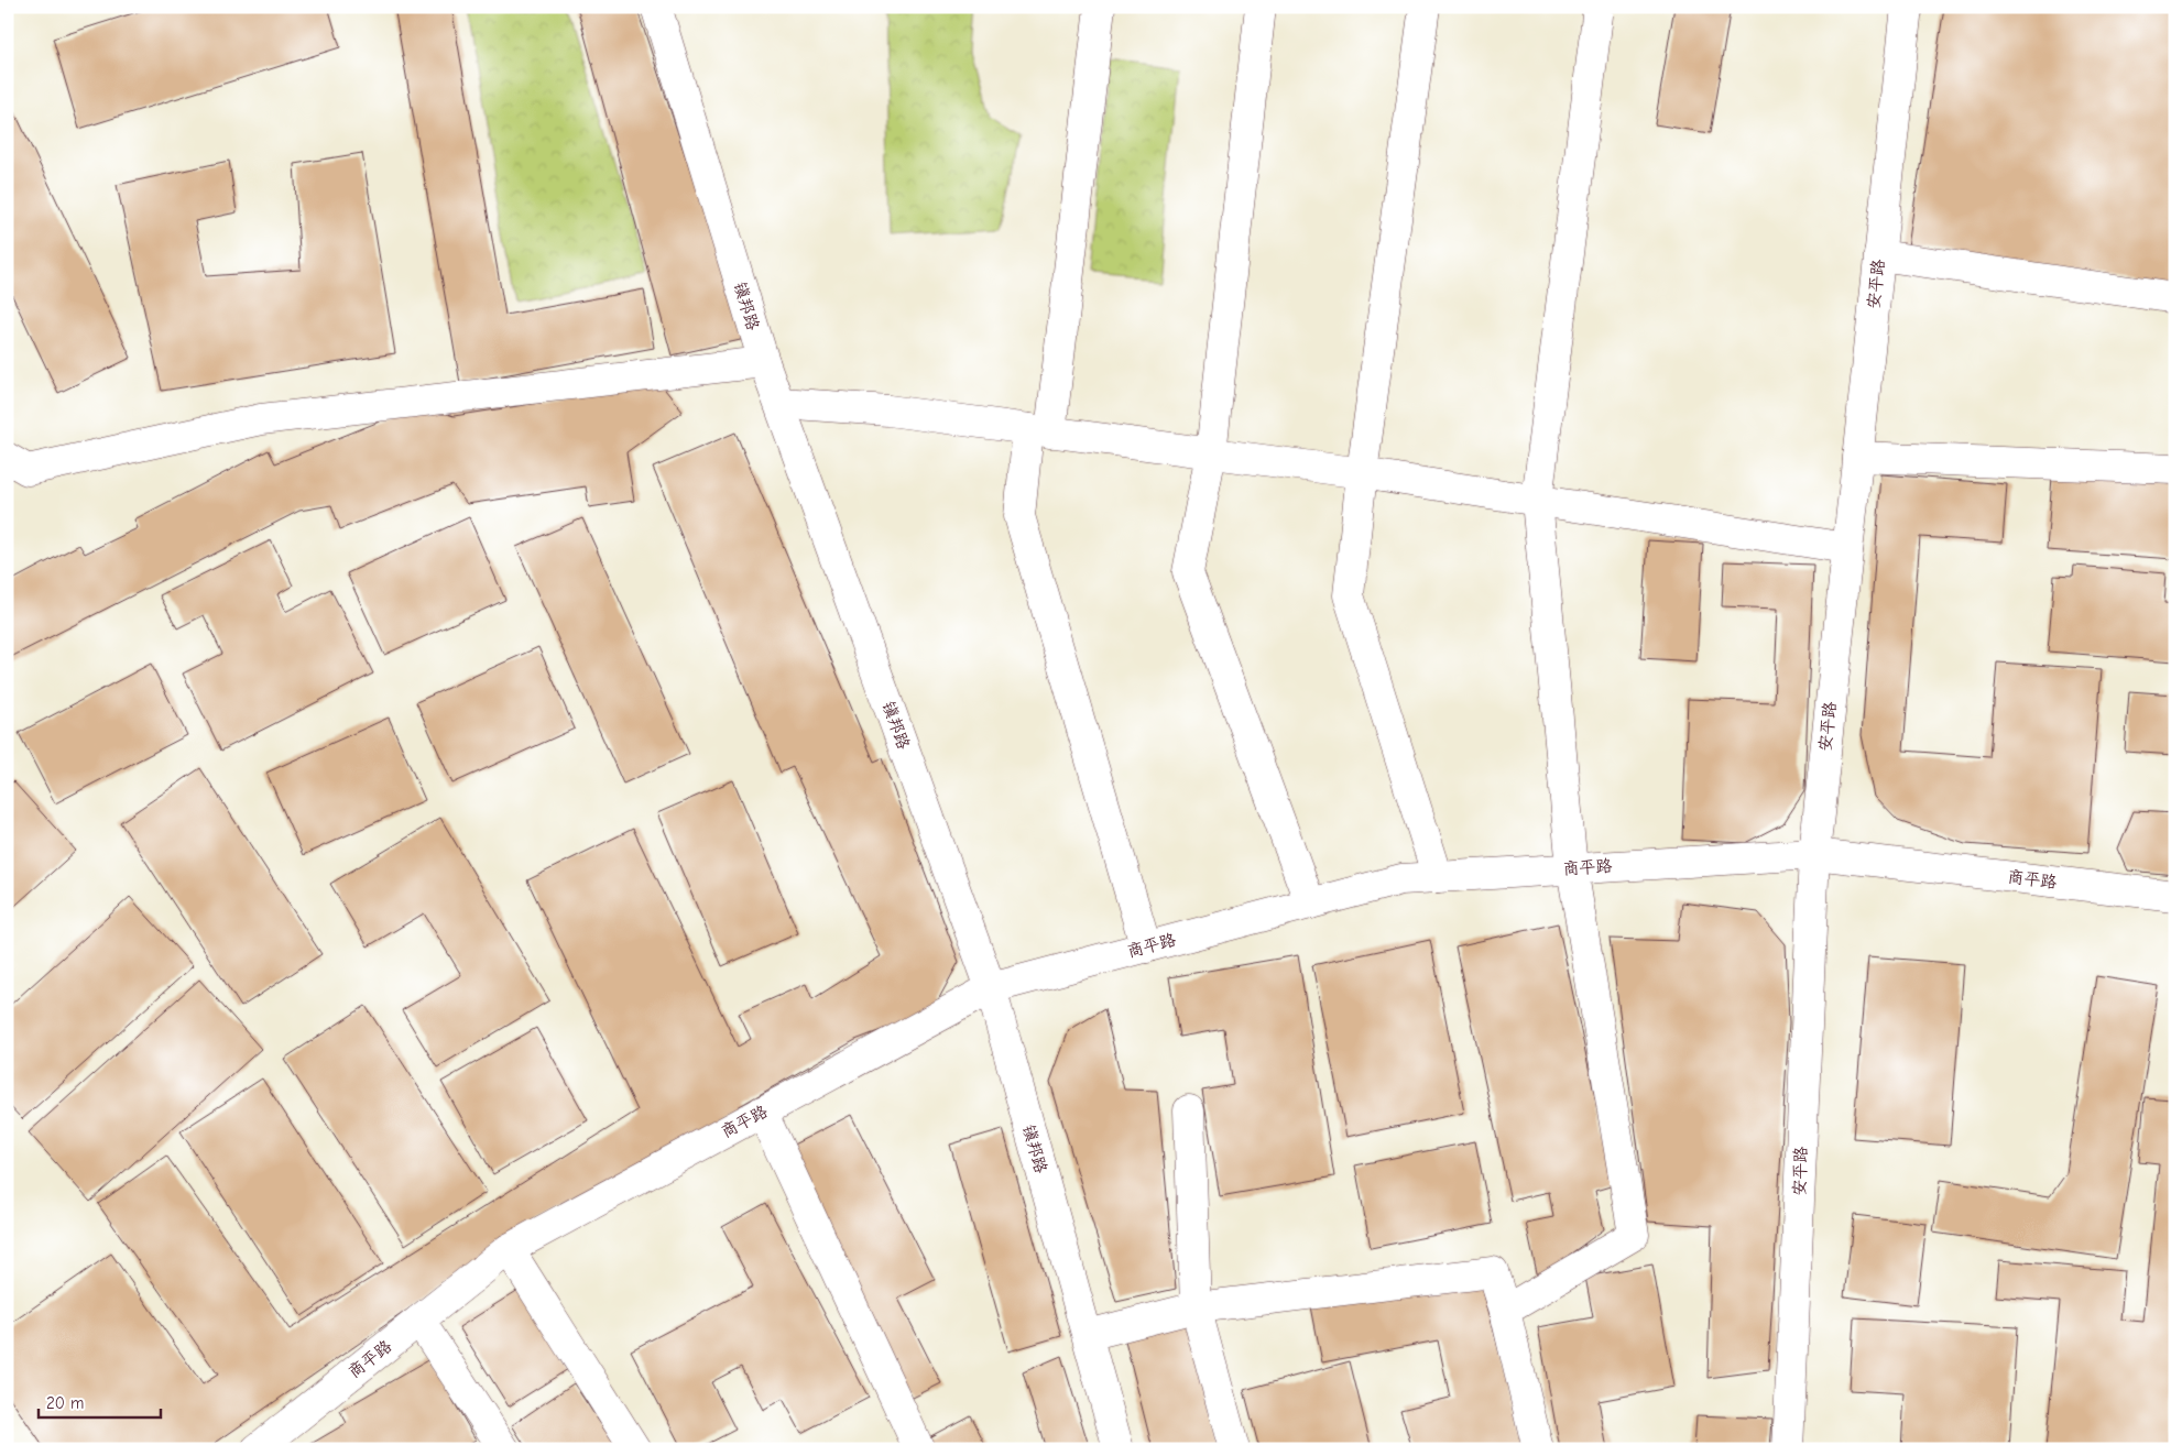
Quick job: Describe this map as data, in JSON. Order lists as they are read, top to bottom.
{
  "streets": {
    "street": ["安平路", "镇邦路", "商平路"]
  },
  "crossings": [
    ["安平路", "商平路"],
    ["镇邦路", "商平路"]
  ],
  "scale_bar": "20 m"
}
